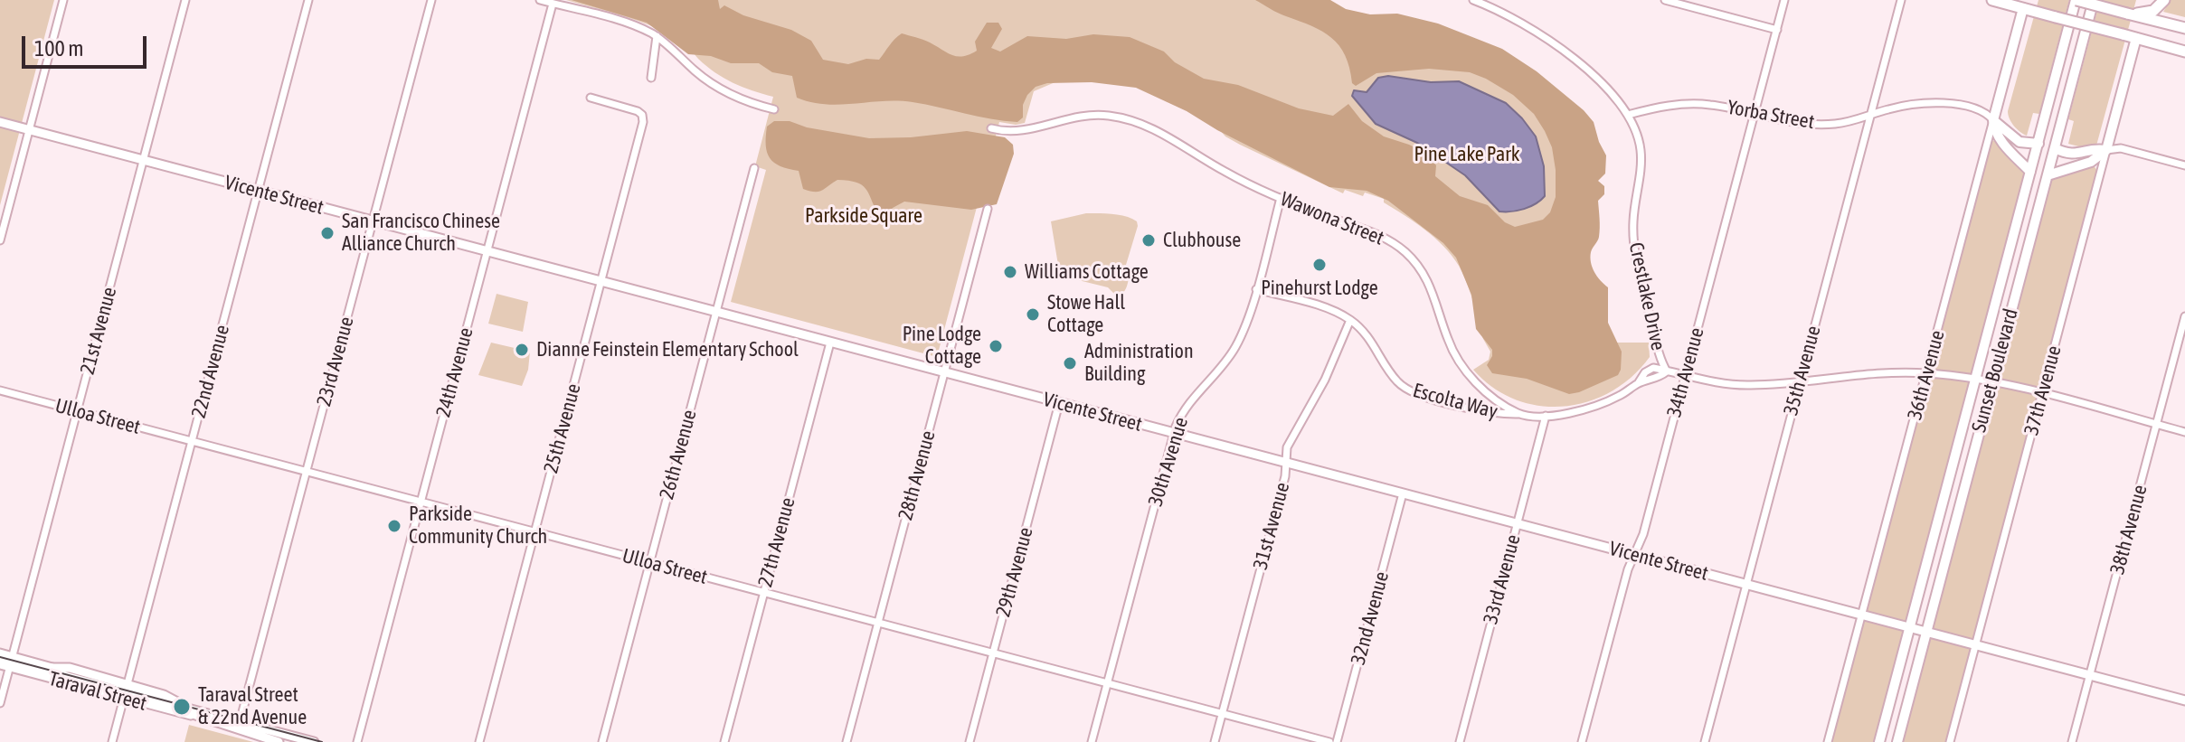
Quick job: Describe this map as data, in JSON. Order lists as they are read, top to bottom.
{
  "streets": {
    "main road": ["Sunset Boulevard", "36th Avenue", "37th Avenue"],
    "street": [
      "Yorba Street",
      "Vicente Street",
      "Wawona Street",
      "Crestlake Drive",
      "21st Avenue",
      "23rd Avenue",
      "35th Avenue",
      "22nd Avenue",
      "24th Avenue",
      "34th Avenue",
      "Escolta Way",
      "Ulloa Street",
      "25th Avenue",
      "26th Avenue",
      "30th Avenue",
      "28th Avenue",
      "31st Avenue",
      "38th Avenue",
      "27th Avenue",
      "29th Avenue",
      "33rd Avenue",
      "32nd Avenue",
      "Taraval Street"
    ]
  },
  "crossings": [
    ["Yorba Street", "Crestlake Drive"],
    ["Yorba Street", "35th Avenue"],
    ["Yorba Street", "34th Avenue"],
    ["Yorba Street", "36th Avenue"],
    ["Vicente Street", "21st Avenue"],
    ["Vicente Street", "23rd Avenue"],
    ["Vicente Street", "35th Avenue"],
    ["Vicente Street", "Sunset Boulevard"],
    ["Vicente Street", "22nd Avenue"],
    ["Vicente Street", "24th Avenue"],
    ["Vicente Street", "34th Avenue"],
    ["Vicente Street", "36th Avenue"],
    ["Vicente Street", "37th Avenue"],
    ["Vicente Street", "25th Avenue"],
    ["Vicente Street", "26th Avenue"],
    ["Vicente Street", "30th Avenue"],
    ["Vicente Street", "28th Avenue"],
    ["Vicente Street", "31st Avenue"],
    ["Vicente Street", "38th Avenue"],
    ["Vicente Street", "27th Avenue"],
    ["Vicente Street", "29th Avenue"],
    ["Vicente Street", "33rd Avenue"],
    ["Vicente Street", "32nd Avenue"],
    ["Wawona Street", "Escolta Way"],
    ["Wawona Street", "30th Avenue"],
    ["21st Avenue", "Ulloa Street"],
    ["21st Avenue", "Taraval Street"],
    ["23rd Avenue", "Ulloa Street"],
    ["23rd Avenue", "Taraval Street"],
    ["22nd Avenue", "Ulloa Street"],
    ["22nd Avenue", "Taraval Street"],
    ["24th Avenue", "Ulloa Street"],
    ["Escolta Way", "30th Avenue"],
    ["Escolta Way", "31st Avenue"],
    ["Ulloa Street", "25th Avenue"],
    ["Ulloa Street", "26th Avenue"],
    ["Ulloa Street", "30th Avenue"],
    ["Ulloa Street", "28th Avenue"],
    ["Ulloa Street", "31st Avenue"],
    ["Ulloa Street", "27th Avenue"],
    ["Ulloa Street", "29th Avenue"]
  ],
  "parks": ["Pine Lake Park", "Parkside Square"],
  "places": [
    "San Francisco Chinese Alliance Church",
    "Clubhouse",
    "Pinehurst Lodge",
    "Williams Cottage",
    "Stowe Hall Cottage",
    "Pine Lodge Cottage",
    "Dianne Feinstein Elementary School",
    "Administration Building",
    "Parkside Community Church",
    "Taraval Street & 22nd Avenue"
  ],
  "scale_bar": "100 m"
}
